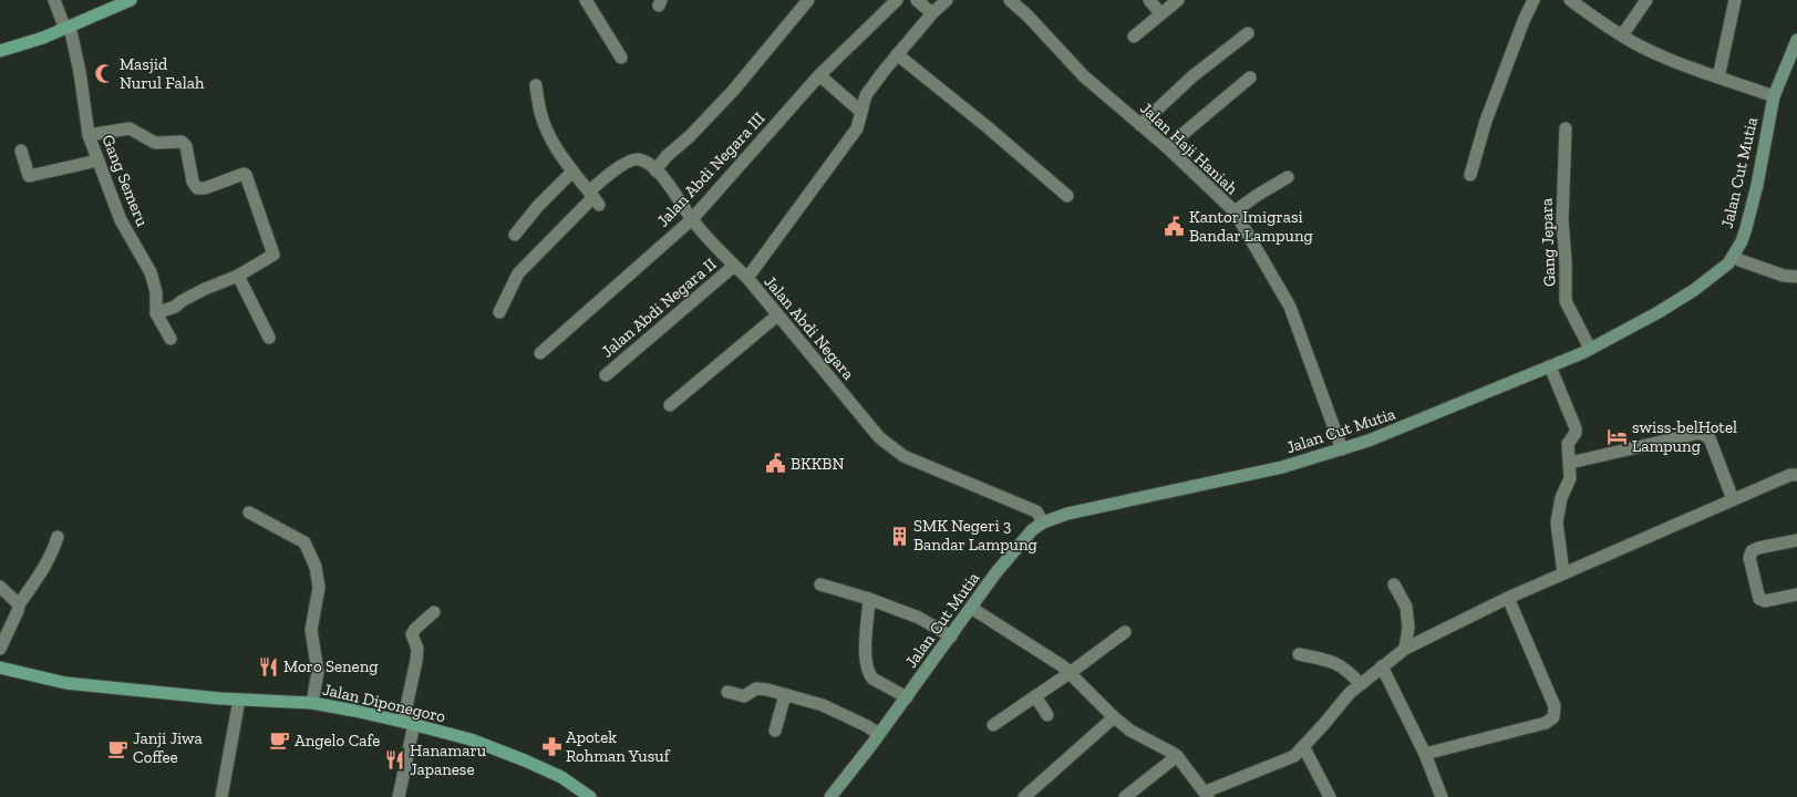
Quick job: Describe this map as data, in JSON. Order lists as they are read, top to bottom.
{
  "streets": {
    "main road": ["Jalan Cut Mutia", "Jalan Diponegoro"],
    "street": [
      "Jalan Haji Haniah",
      "Jalan Abdi Negara III",
      "Gang Semeru",
      "Gang Jepara",
      "Jalan Abdi Negara II",
      "Jalan Abdi Negara"
    ]
  },
  "crossings": [
    ["Jalan Haji Haniah", "Jalan Cut Mutia"],
    ["Jalan Cut Mutia", "Gang Jepara"],
    ["Jalan Cut Mutia", "Jalan Abdi Negara"]
  ],
  "places": {
    "mosque": ["Masjid Nurul Falah"],
    "public building": ["Kantor Imigrasi Bandar Lampung", "BKKBN"],
    "hotel": ["swiss-belHotel Lampung"],
    "building": ["SMK Negeri 3 Bandar Lampung"],
    "restaurant": ["Moro Seneng", "Hanamaru Japanese"],
    "cafe": ["Angelo Cafe", "Janji Jiwa Coffee"],
    "pharmacy": ["Apotek Rohman Yusuf"]
  }
}
